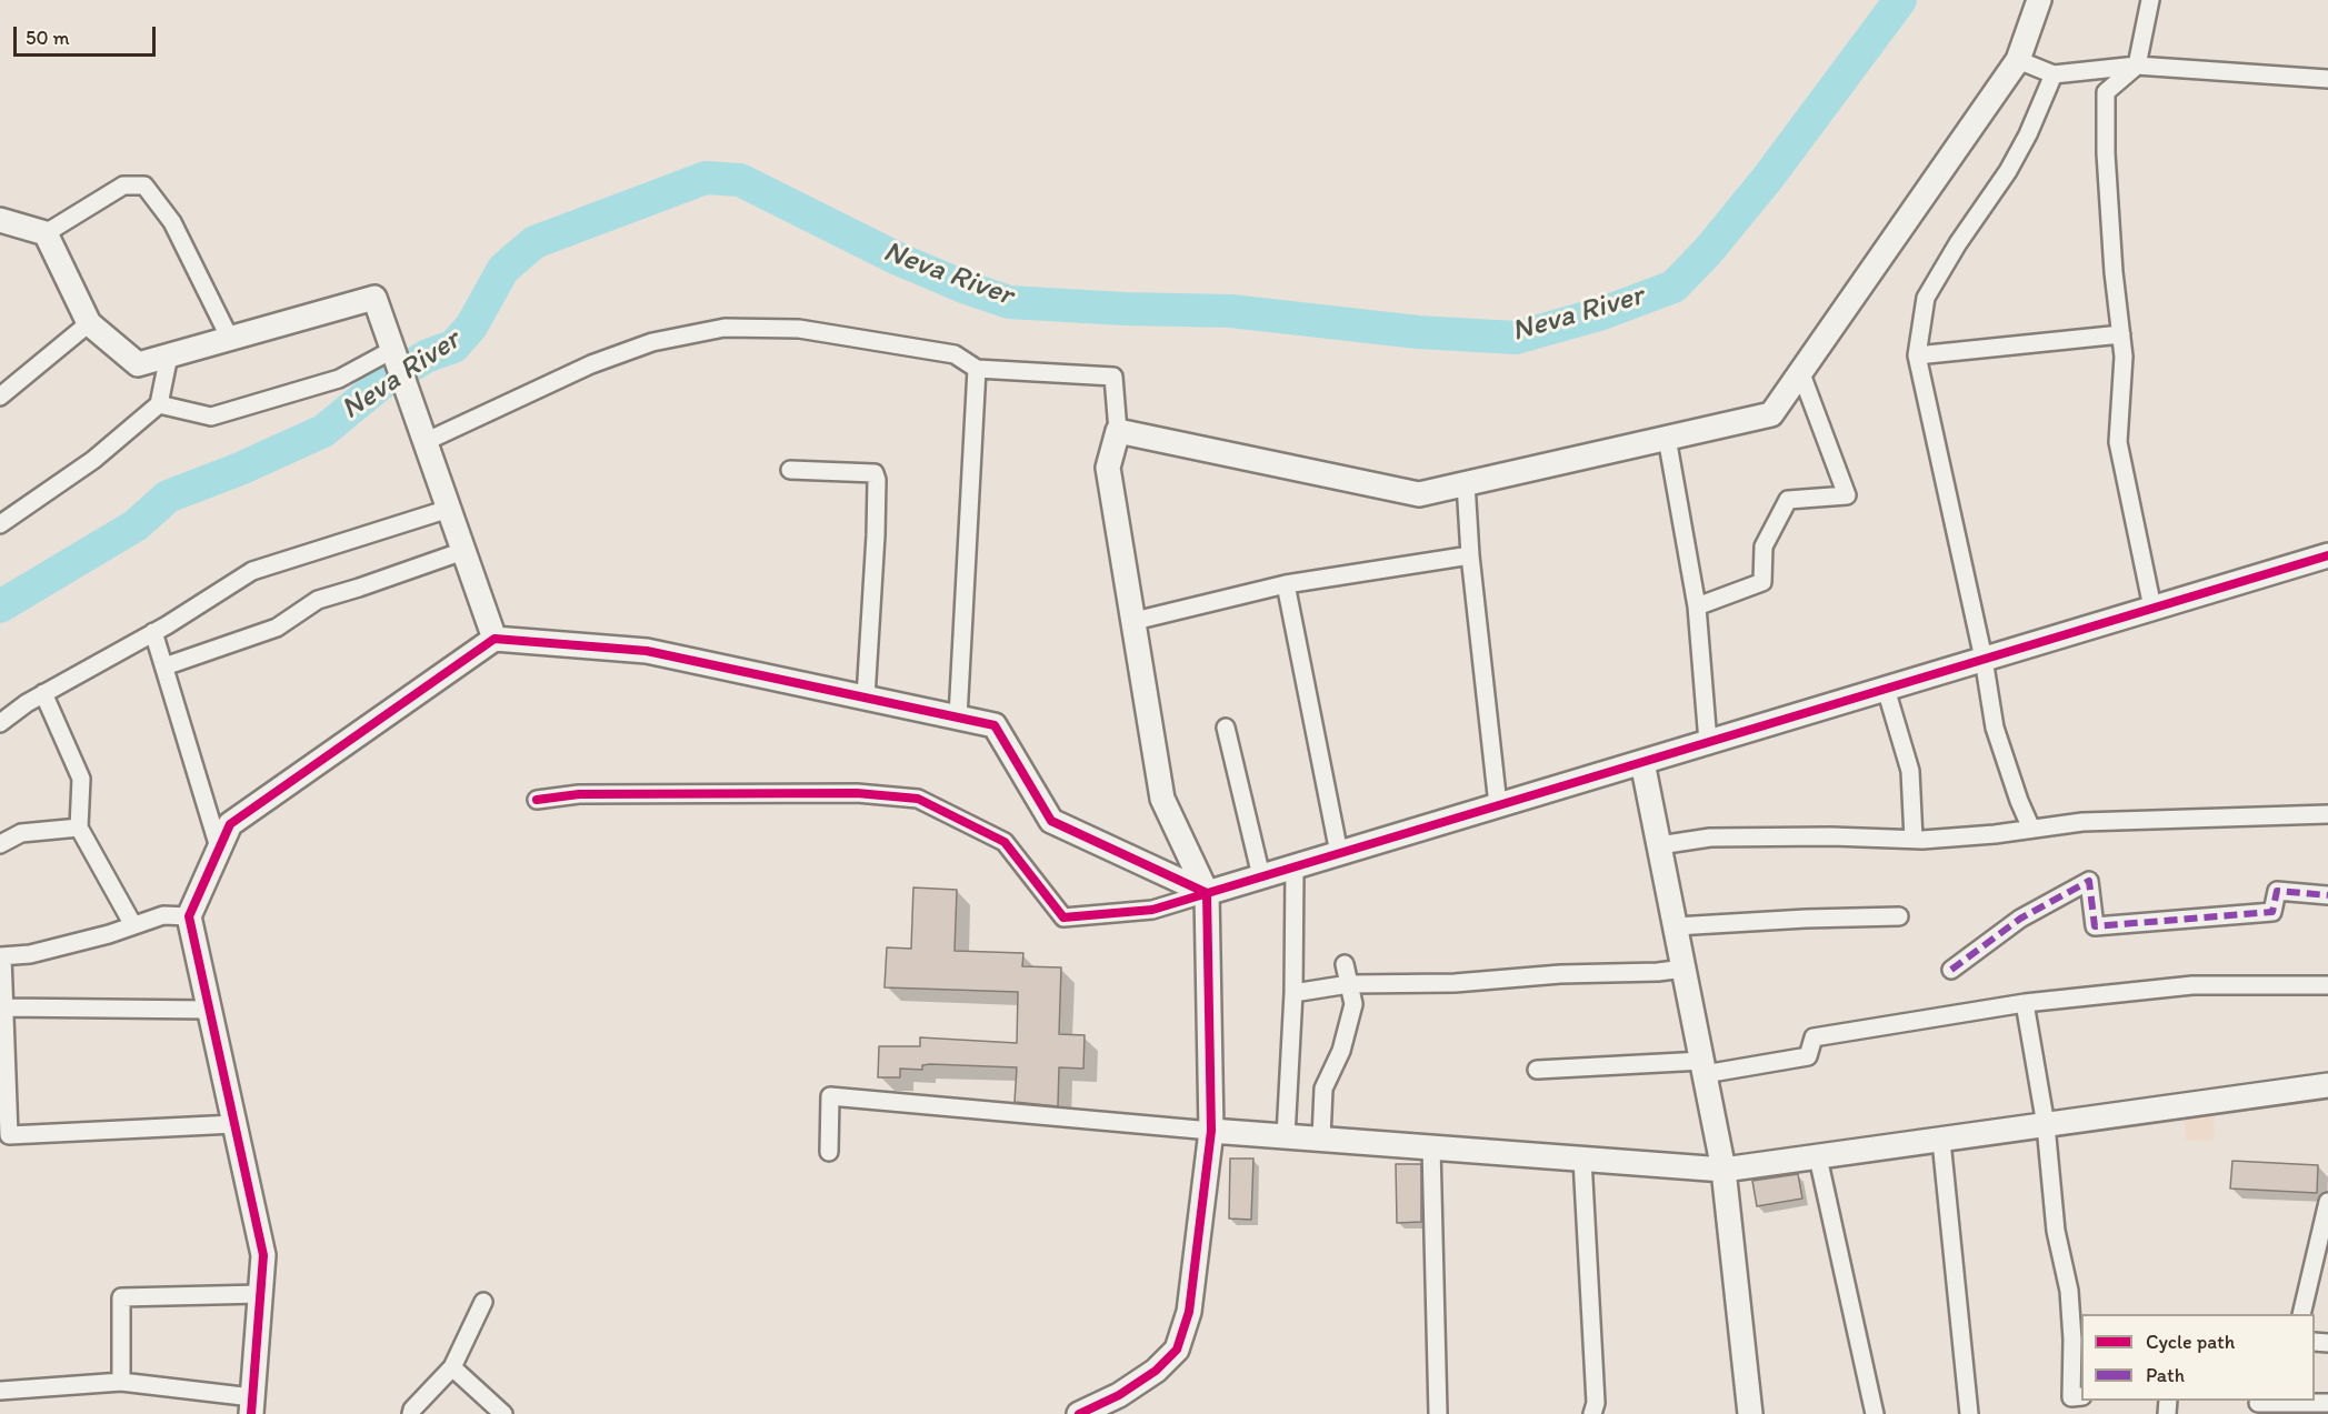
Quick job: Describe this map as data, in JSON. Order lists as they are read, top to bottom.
{
  "water": ["Neva River"],
  "legend": ["Cycle path", "Path"],
  "scale_bar": "50 m"
}
